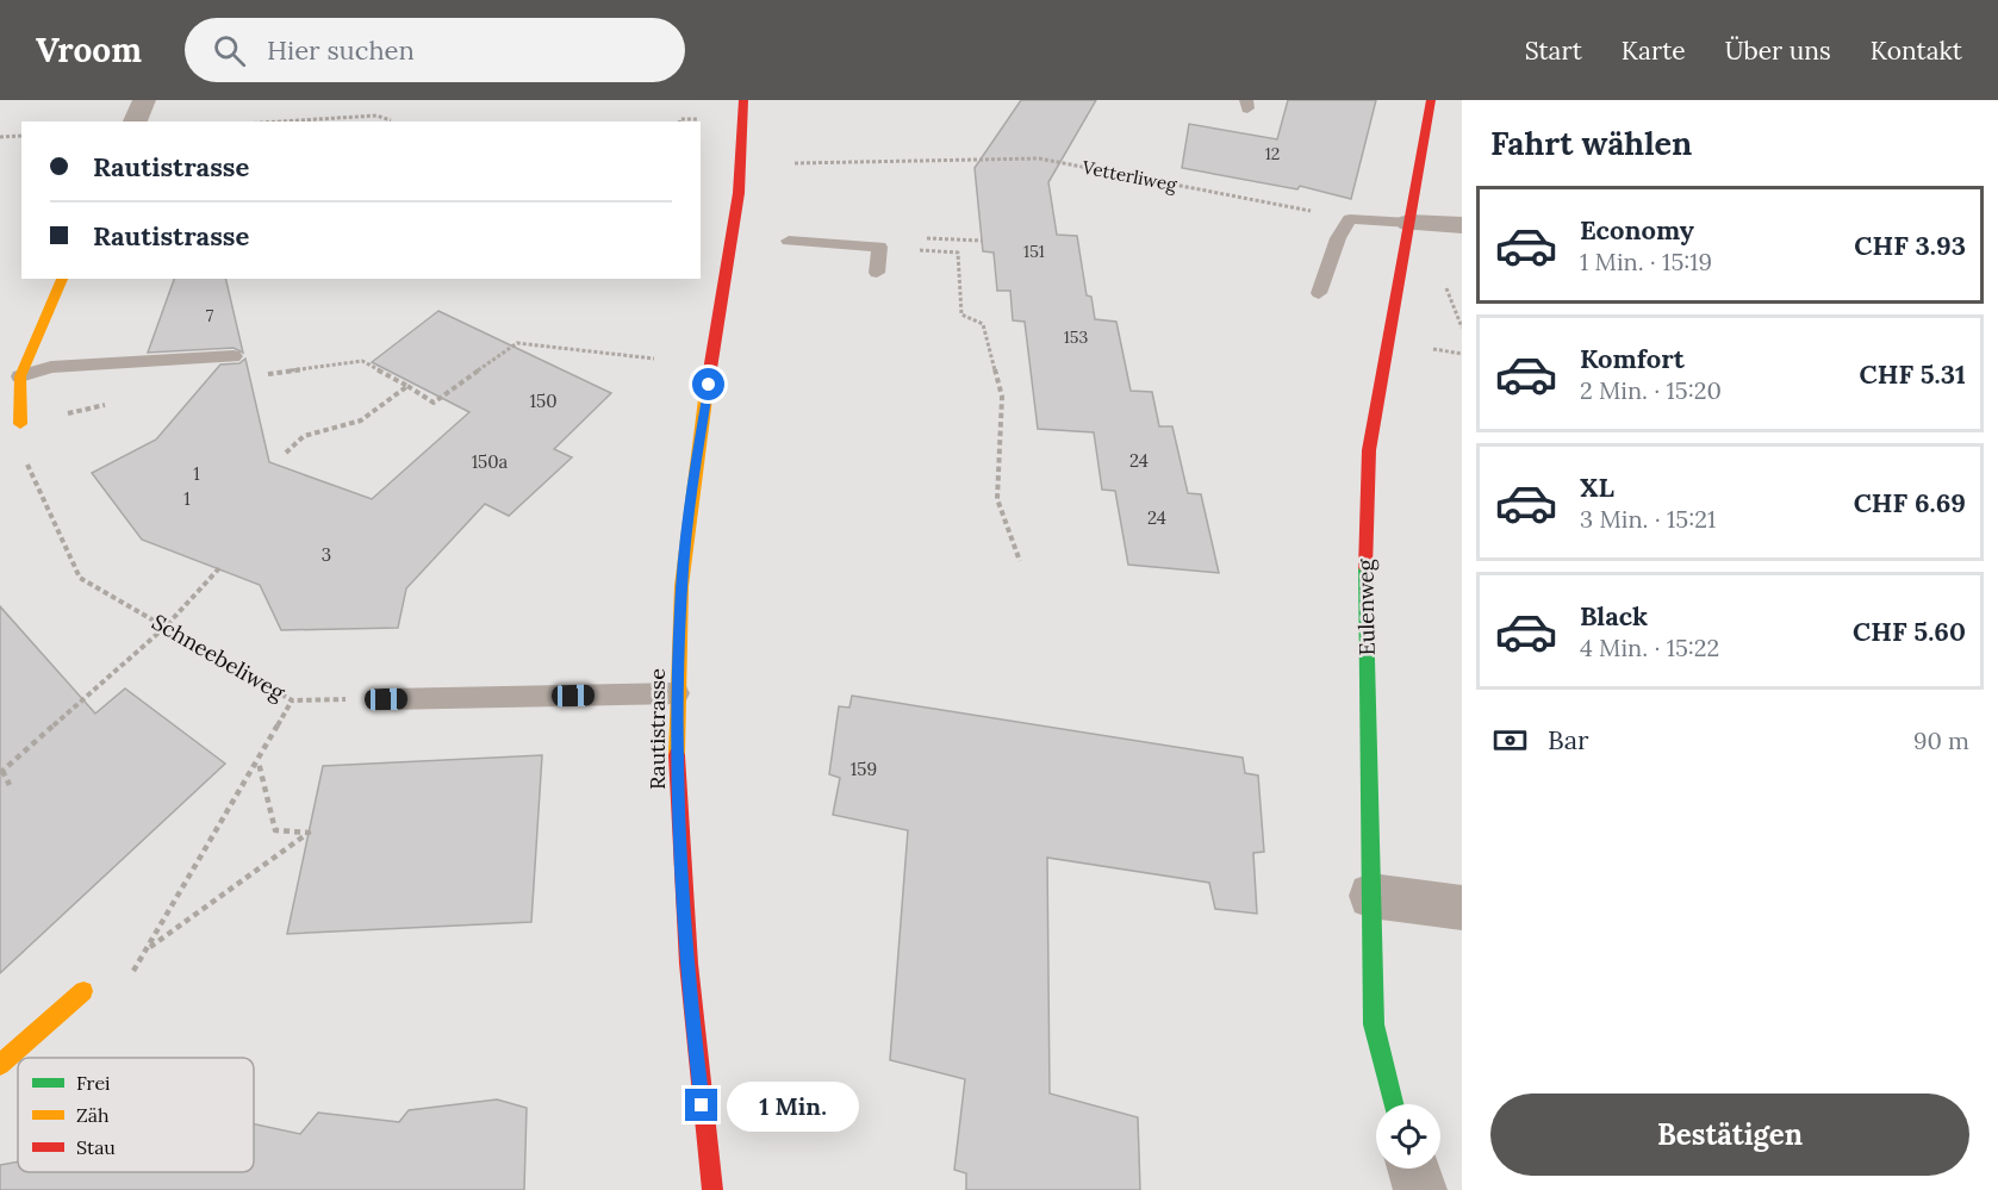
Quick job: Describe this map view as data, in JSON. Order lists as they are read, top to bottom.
{
  "streets": {
    "street": ["Eulenweg", "Rautistrasse"],
    "path": ["Vetterliweg", "Schneebeliweg"]
  },
  "house_numbers": [
    "12",
    "151",
    "7",
    "153",
    "150",
    "24",
    "150a",
    "1",
    "1",
    "24",
    "3",
    "159"
  ],
  "legend": ["Frei", "Zäh", "Stau"],
  "page": {
    "header": "Vroom",
    "search": "Hier suchen",
    "nav": [
      "Start",
      "Karte",
      "Über uns",
      "Kontakt"
    ],
    "heading": "Fahrt wählen",
    "banner": ["Rautistrasse", "Rautistrasse"],
    "list": [
      {
        "name": "Economy",
        "note": "1 Min. · 15:19",
        "value": "CHF 3.93"
      },
      {
        "name": "Komfort",
        "note": "2 Min. · 15:20",
        "value": "CHF 5.31"
      },
      {
        "name": "XL",
        "note": "3 Min. · 15:21",
        "value": "CHF 6.69"
      },
      {
        "name": "Black",
        "note": "4 Min. · 15:22",
        "value": "CHF 5.60"
      }
    ],
    "pay": ["Bar", "90 m"],
    "buttons": "Bestätigen",
    "bubble": "1 Min."
  }
}
